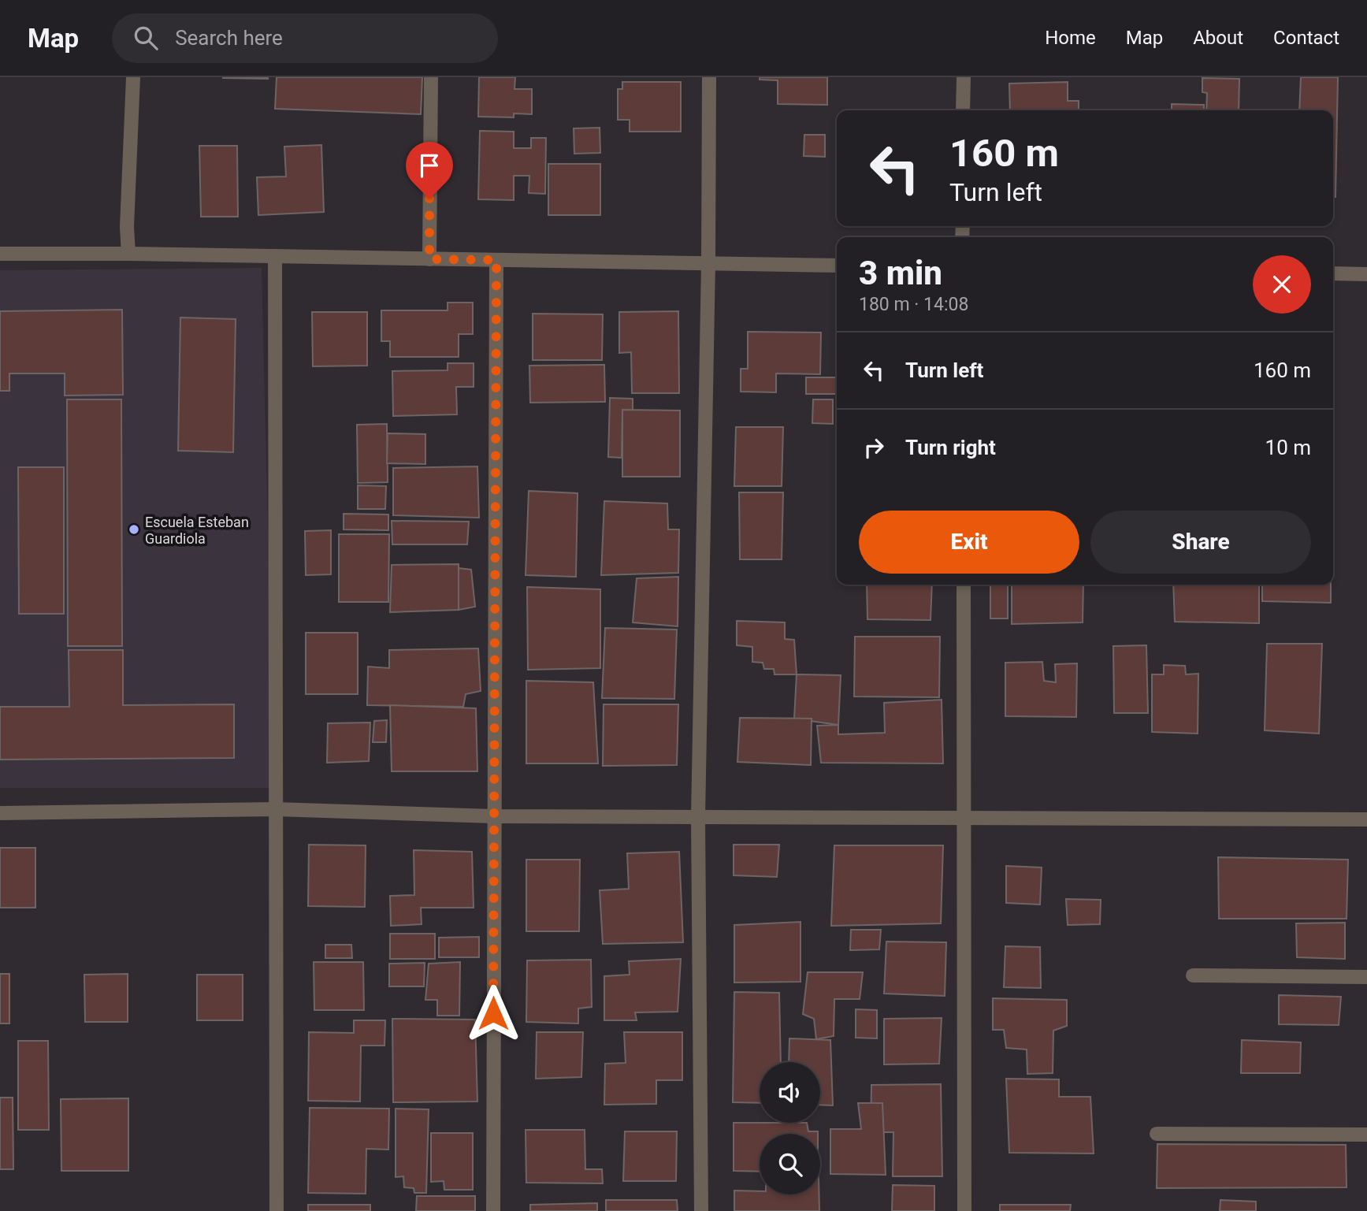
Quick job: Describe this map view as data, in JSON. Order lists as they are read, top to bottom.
{
  "places": ["Escuela Esteban Guardiola"],
  "page": {
    "header": "Map",
    "search": "Search here",
    "nav": [
      "Home",
      "Map",
      "About",
      "Contact"
    ],
    "turn": ["160 m", "Turn left"],
    "heading": ["3 min", "180 m · 14:08"],
    "list": [
      {
        "name": "Turn left",
        "value": "160 m"
      },
      {
        "name": "Turn right",
        "value": "10 m"
      }
    ],
    "buttons": ["Exit", "Share"]
  }
}
